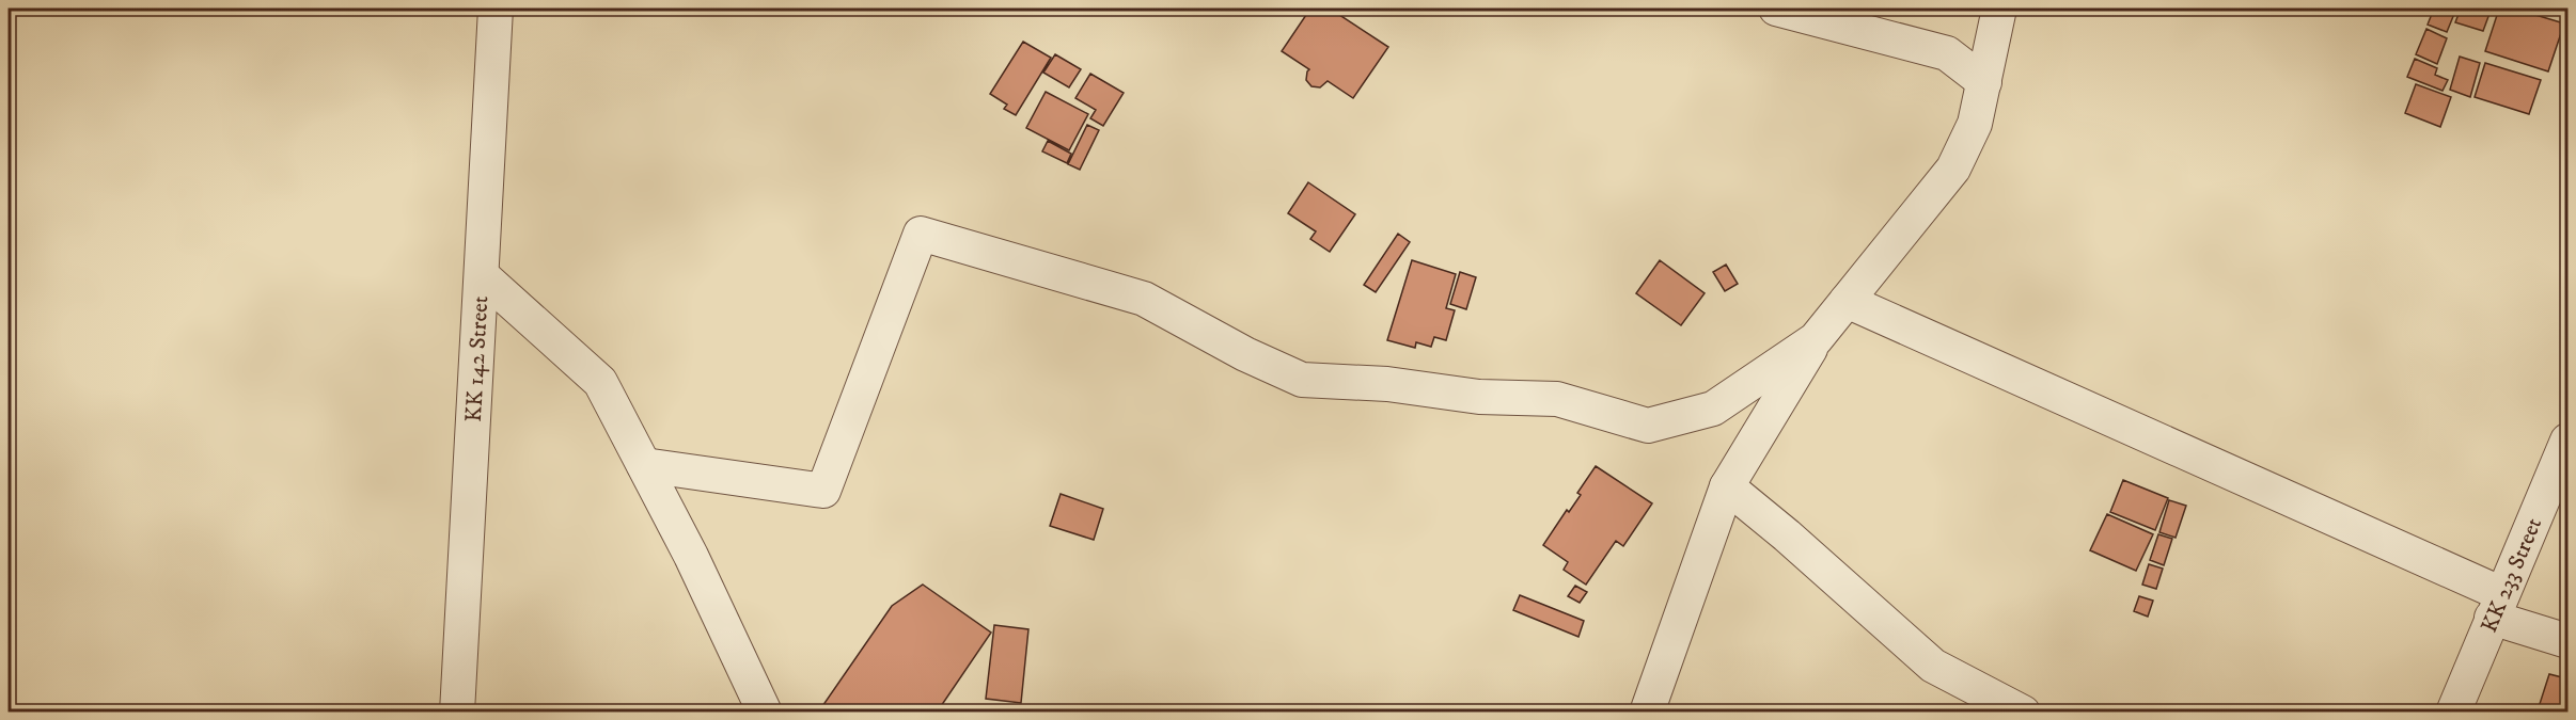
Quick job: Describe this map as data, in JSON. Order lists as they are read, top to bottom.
{
  "streets": {
    "street": ["KK 142 Street", "KK 233 Street"]
  }
}
